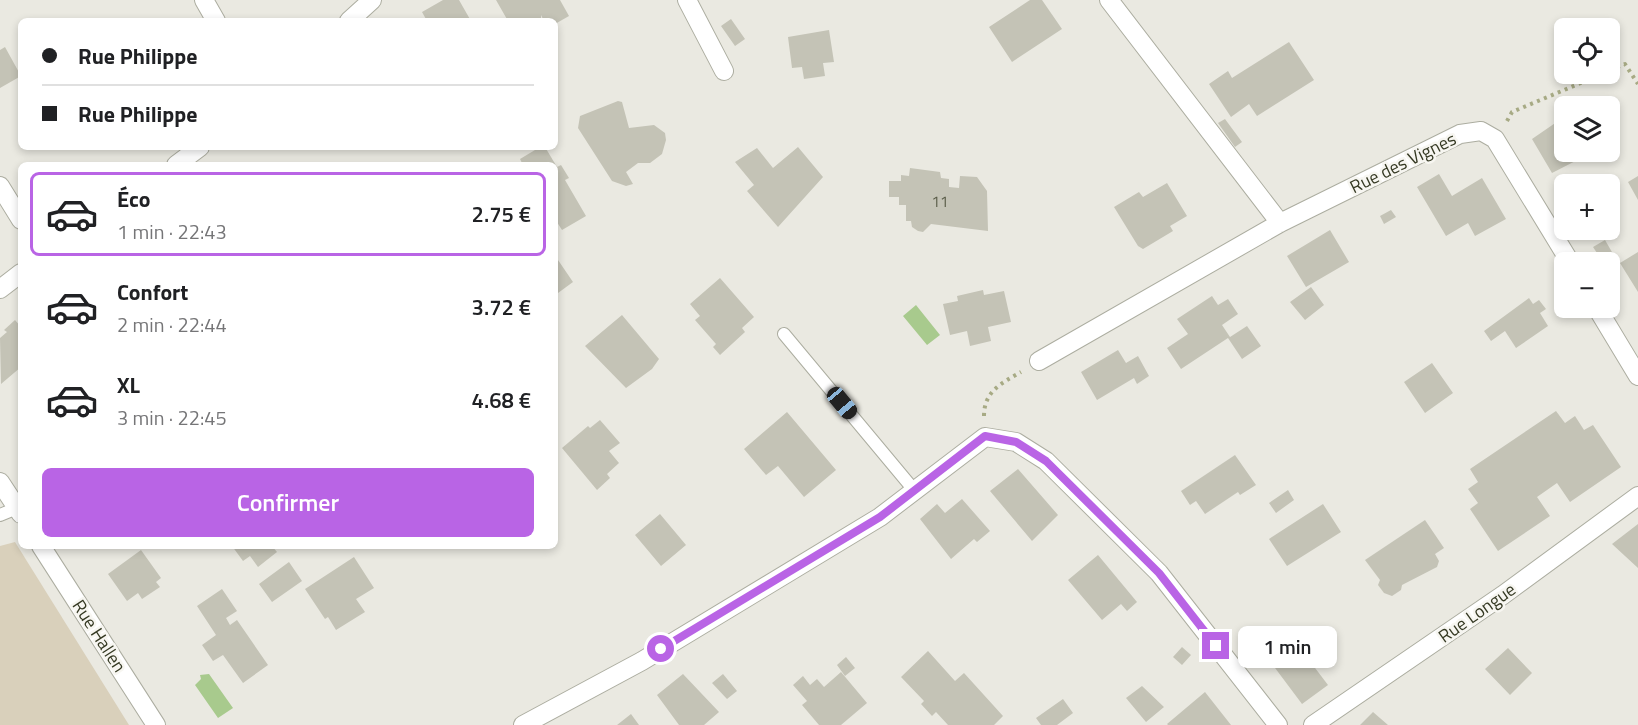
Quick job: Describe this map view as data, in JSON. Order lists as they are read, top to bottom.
{
  "streets": {
    "street": ["Rue des Vignes", "Rue Longue", "Rue Hallen"]
  },
  "house_numbers": ["11"],
  "page": {
    "map_buttons": ["+", "−"],
    "banner": ["Rue Philippe", "Rue Philippe"],
    "list": [
      {
        "name": "Éco",
        "note": "1 min · 22:43",
        "value": "2.75 €"
      },
      {
        "name": "Confort",
        "note": "2 min · 22:44",
        "value": "3.72 €"
      },
      {
        "name": "XL",
        "note": "3 min · 22:45",
        "value": "4.68 €"
      }
    ],
    "buttons": "Confirmer",
    "bubble": "1 min"
  }
}
